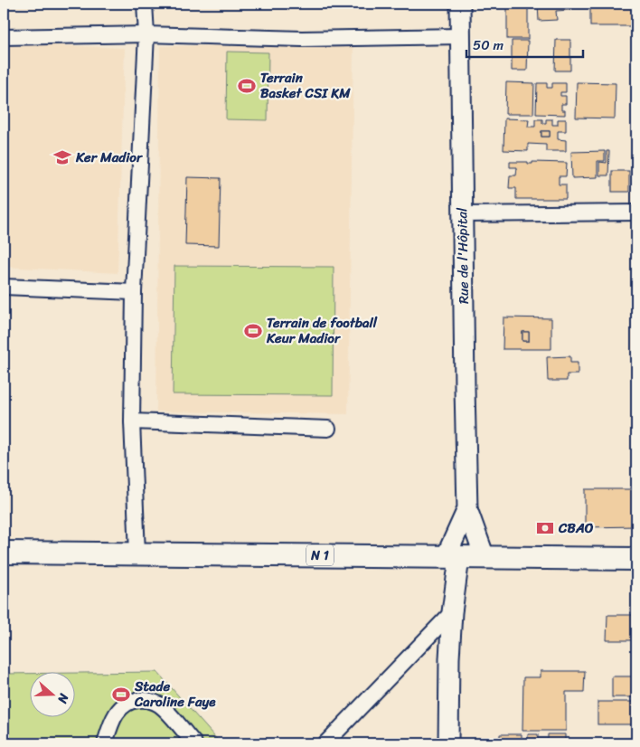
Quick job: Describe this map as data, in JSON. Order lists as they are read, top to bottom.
{
  "streets": {
    "highway": ["N 1"],
    "main road": ["Rue de l'Hôpital"]
  },
  "places": {
    "sports": ["Terrain Basket CSI KM", "Terrain de football Keur Madior", "Stade Caroline Faye"],
    "school or university": ["Ker Madior"],
    "bank": ["CBAO"]
  },
  "scale_bar": "50 m",
  "north": "right"
}
